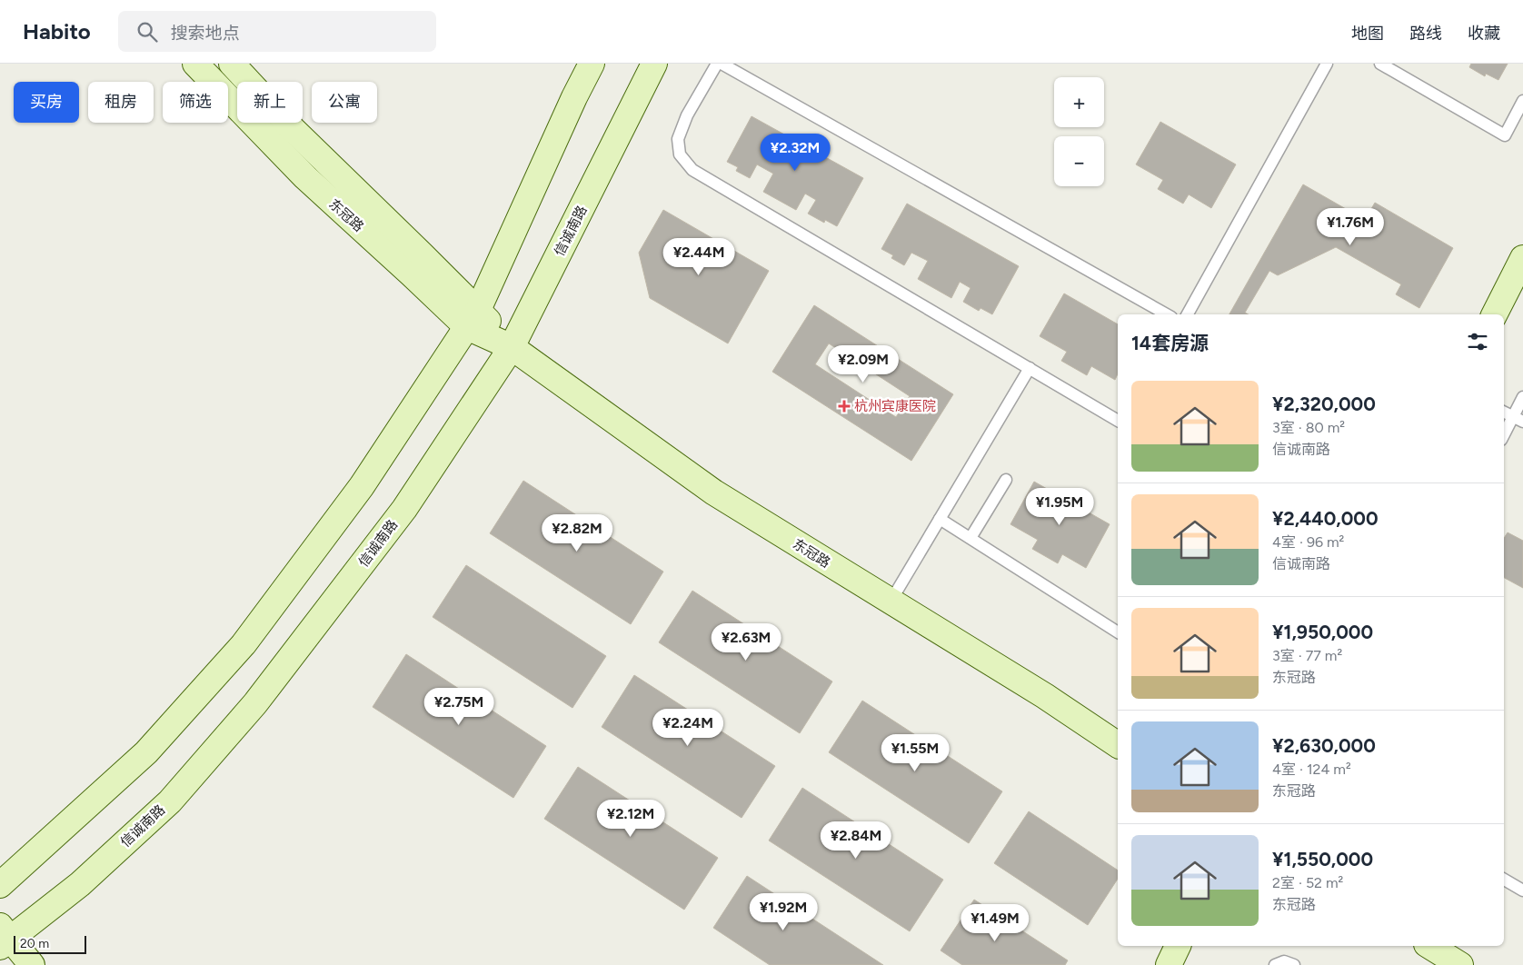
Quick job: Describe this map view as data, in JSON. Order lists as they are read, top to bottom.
{
  "streets": {
    "main road": ["东冠路", "信诚南路"]
  },
  "crossings": [
    ["东冠路", "信诚南路"]
  ],
  "places": {
    "health": ["杭州宾康医院"]
  },
  "scale_bar": "20 m",
  "page": {
    "header": "Habito",
    "search": "搜索地点",
    "nav": ["地图", "路线", "收藏"],
    "map_buttons": ["+", "−"],
    "chip": [
      "买房",
      "租房",
      "筛选",
      "新上",
      "公寓"
    ],
    "price": [
      "¥2.32M",
      "¥1.76M",
      "¥2.44M",
      "¥2.09M",
      "¥1.95M",
      "¥2.82M",
      "¥2.63M",
      "¥2.75M",
      "¥2.24M",
      "¥1.55M",
      "¥2.12M",
      "¥2.84M",
      "¥1.92M",
      "¥1.49M"
    ],
    "heading": "14套房源",
    "list": [
      {
        "name": "¥2,320,000",
        "note": "3室 · 80 m² · 信诚南路"
      },
      {
        "name": "¥2,440,000",
        "note": "4室 · 96 m² · 信诚南路"
      },
      {
        "name": "¥1,950,000",
        "note": "3室 · 77 m² · 东冠路"
      },
      {
        "name": "¥2,630,000",
        "note": "4室 · 124 m² · 东冠路"
      },
      {
        "name": "¥1,550,000",
        "note": "2室 · 52 m² · 东冠路"
      }
    ],
    "scale": "20 m"
  }
}
